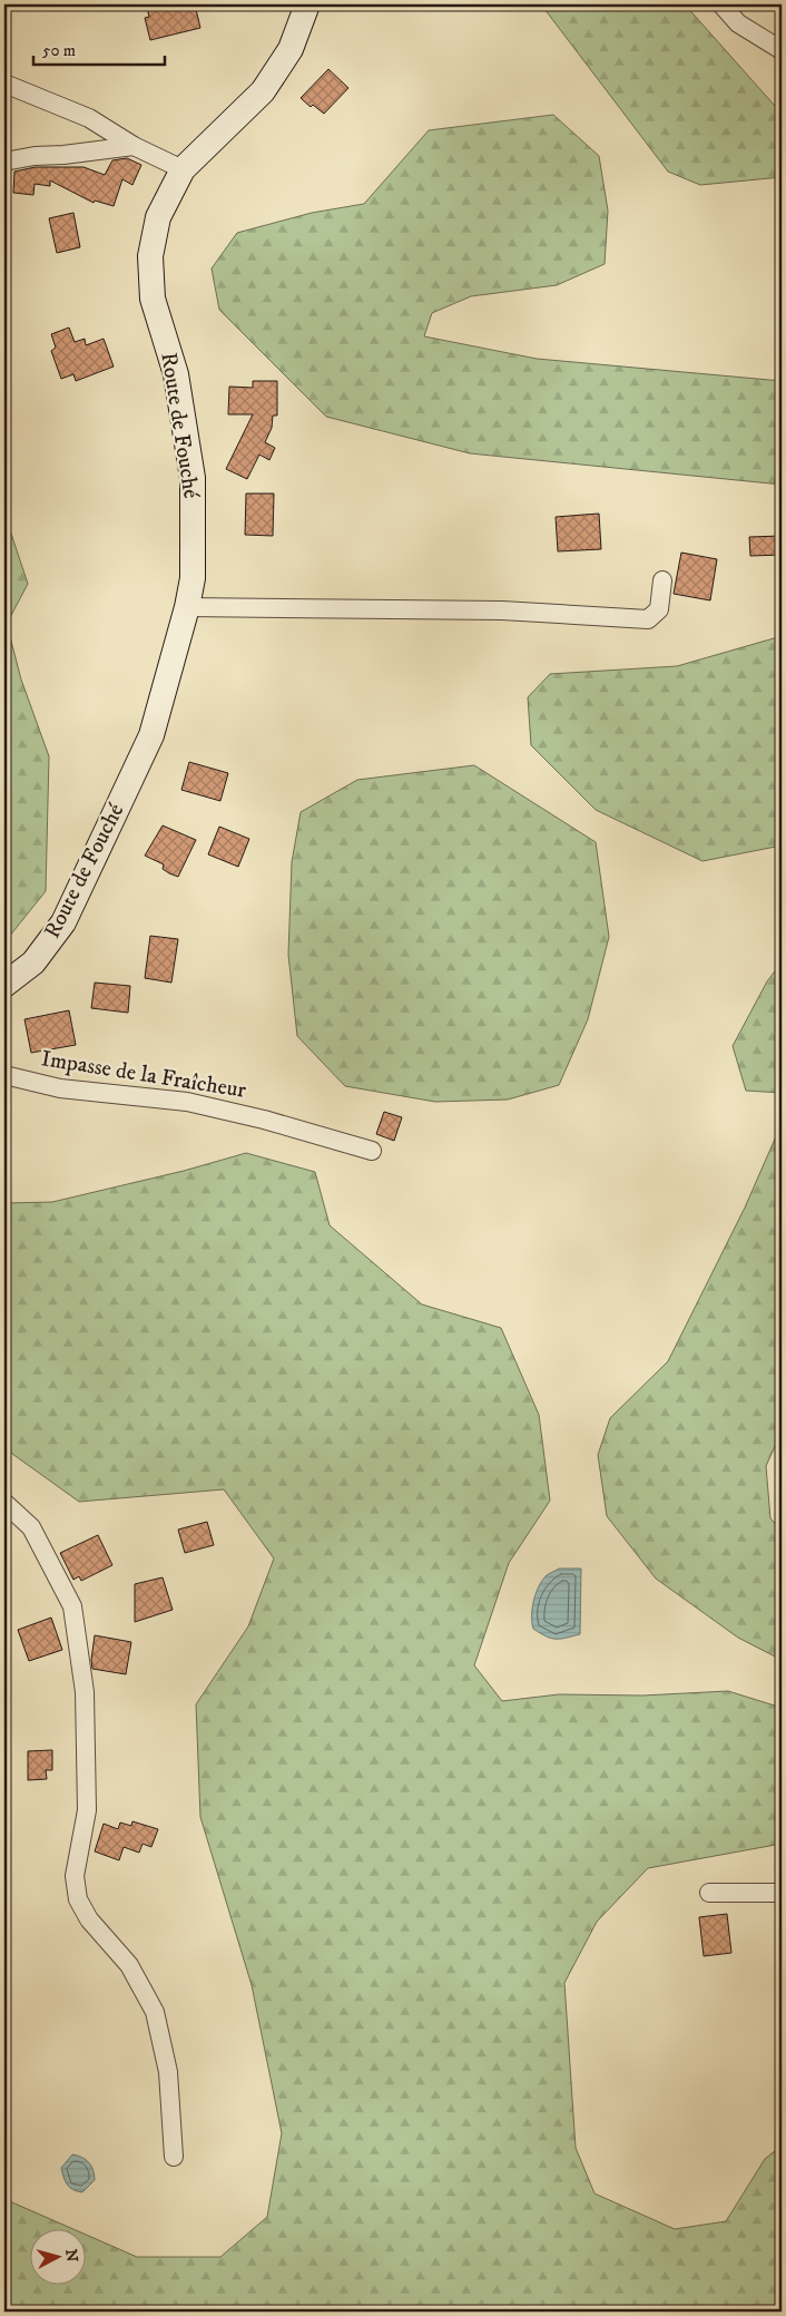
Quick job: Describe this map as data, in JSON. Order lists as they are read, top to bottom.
{
  "streets": {
    "main road": ["Route de Fouché"],
    "street": ["Impasse de la Fraîcheur"]
  },
  "scale_bar": "50 m",
  "north": "right"
}
